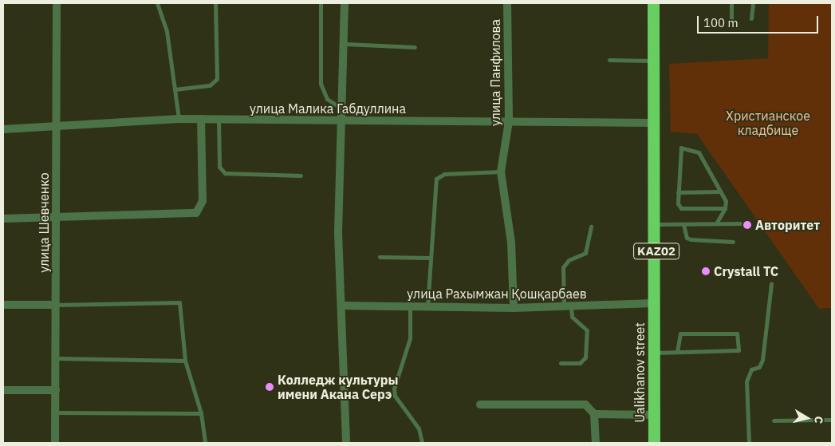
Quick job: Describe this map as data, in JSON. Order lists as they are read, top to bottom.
{
  "streets": {
    "highway": ["KАZ02", "Ualikhanov street"],
    "street": [
      "улица Панфилова",
      "улица Малика Габдуллина",
      "улица Шевченко",
      "улица Рахымжан Қошқарбаев"
    ]
  },
  "crossings": [
    ["улица Панфилова", "улица Малика Габдуллина"],
    ["улица Панфилова", "улица Рахымжан Қошқарбаев"],
    ["улица Малика Габдуллина", "улица Шевченко"],
    ["улица Малика Габдуллина", "KАZ02"],
    ["KАZ02", "улица Рахымжан Қошқарбаев"],
    ["KАZ02", "Ualikhanov street"],
    ["улица Рахымжан Қошқарбаев", "Ualikhanov street"]
  ],
  "parks": ["Христианское кладбище"],
  "places": ["Авторитет", "Crystall TC", "Колледж культуры имени Акана Серэ"],
  "scale_bar": "100 m",
  "north": "right"
}
